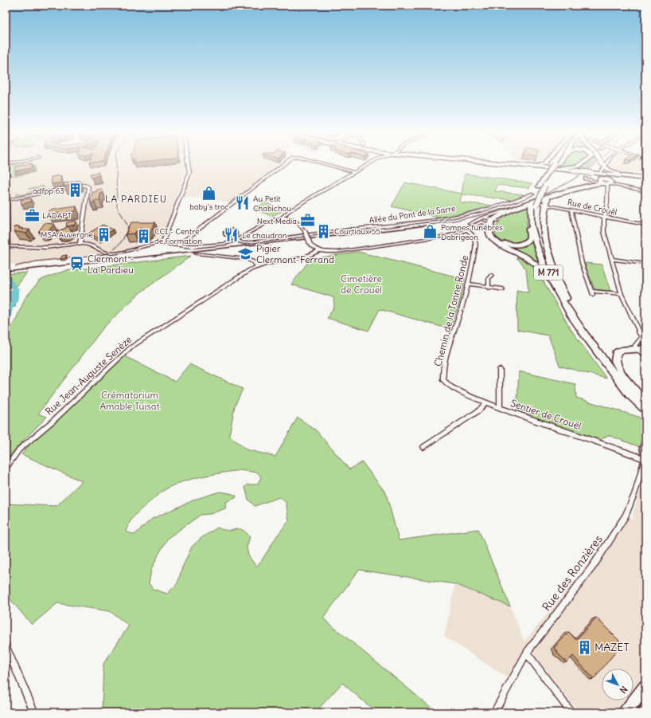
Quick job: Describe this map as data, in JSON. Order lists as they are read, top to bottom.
{
  "streets": {
    "highway": ["M 771"],
    "street": [
      "Rue de Crouël",
      "Allée du Pont de la Sarre",
      "Chemin de la Tonne Ronde",
      "Rue Jean-Auguste Senèze",
      "Sentier de Crouël",
      "Rue des Ronzières"
    ]
  },
  "crossings": [
    ["Chemin de la Tonne Ronde", "Sentier de Crouël"],
    ["Sentier de Crouël", "Rue des Ronzières"]
  ],
  "districts": ["LA PARDIEU"],
  "parks": ["Cimetière de Crouël", "Crématorium Amable Tuisat"],
  "places": {
    "building": [
      "adfpp 63",
      "Courtiaux 55",
      "MSA Auvergne",
      "CCI - Centre de Formation",
      "MAZET"
    ],
    "shop": ["baby's troc", "Pompes funèbres Dabrigeon"],
    "restaurant": ["Au Petit Chabichou", "Le chaudron"],
    "office": ["LADAPT", "Next Media"],
    "school or university": ["Pigier Clermont-Ferrand"],
    "station": ["Clermont - La Pardieu"]
  },
  "north": "bottom right"
}
